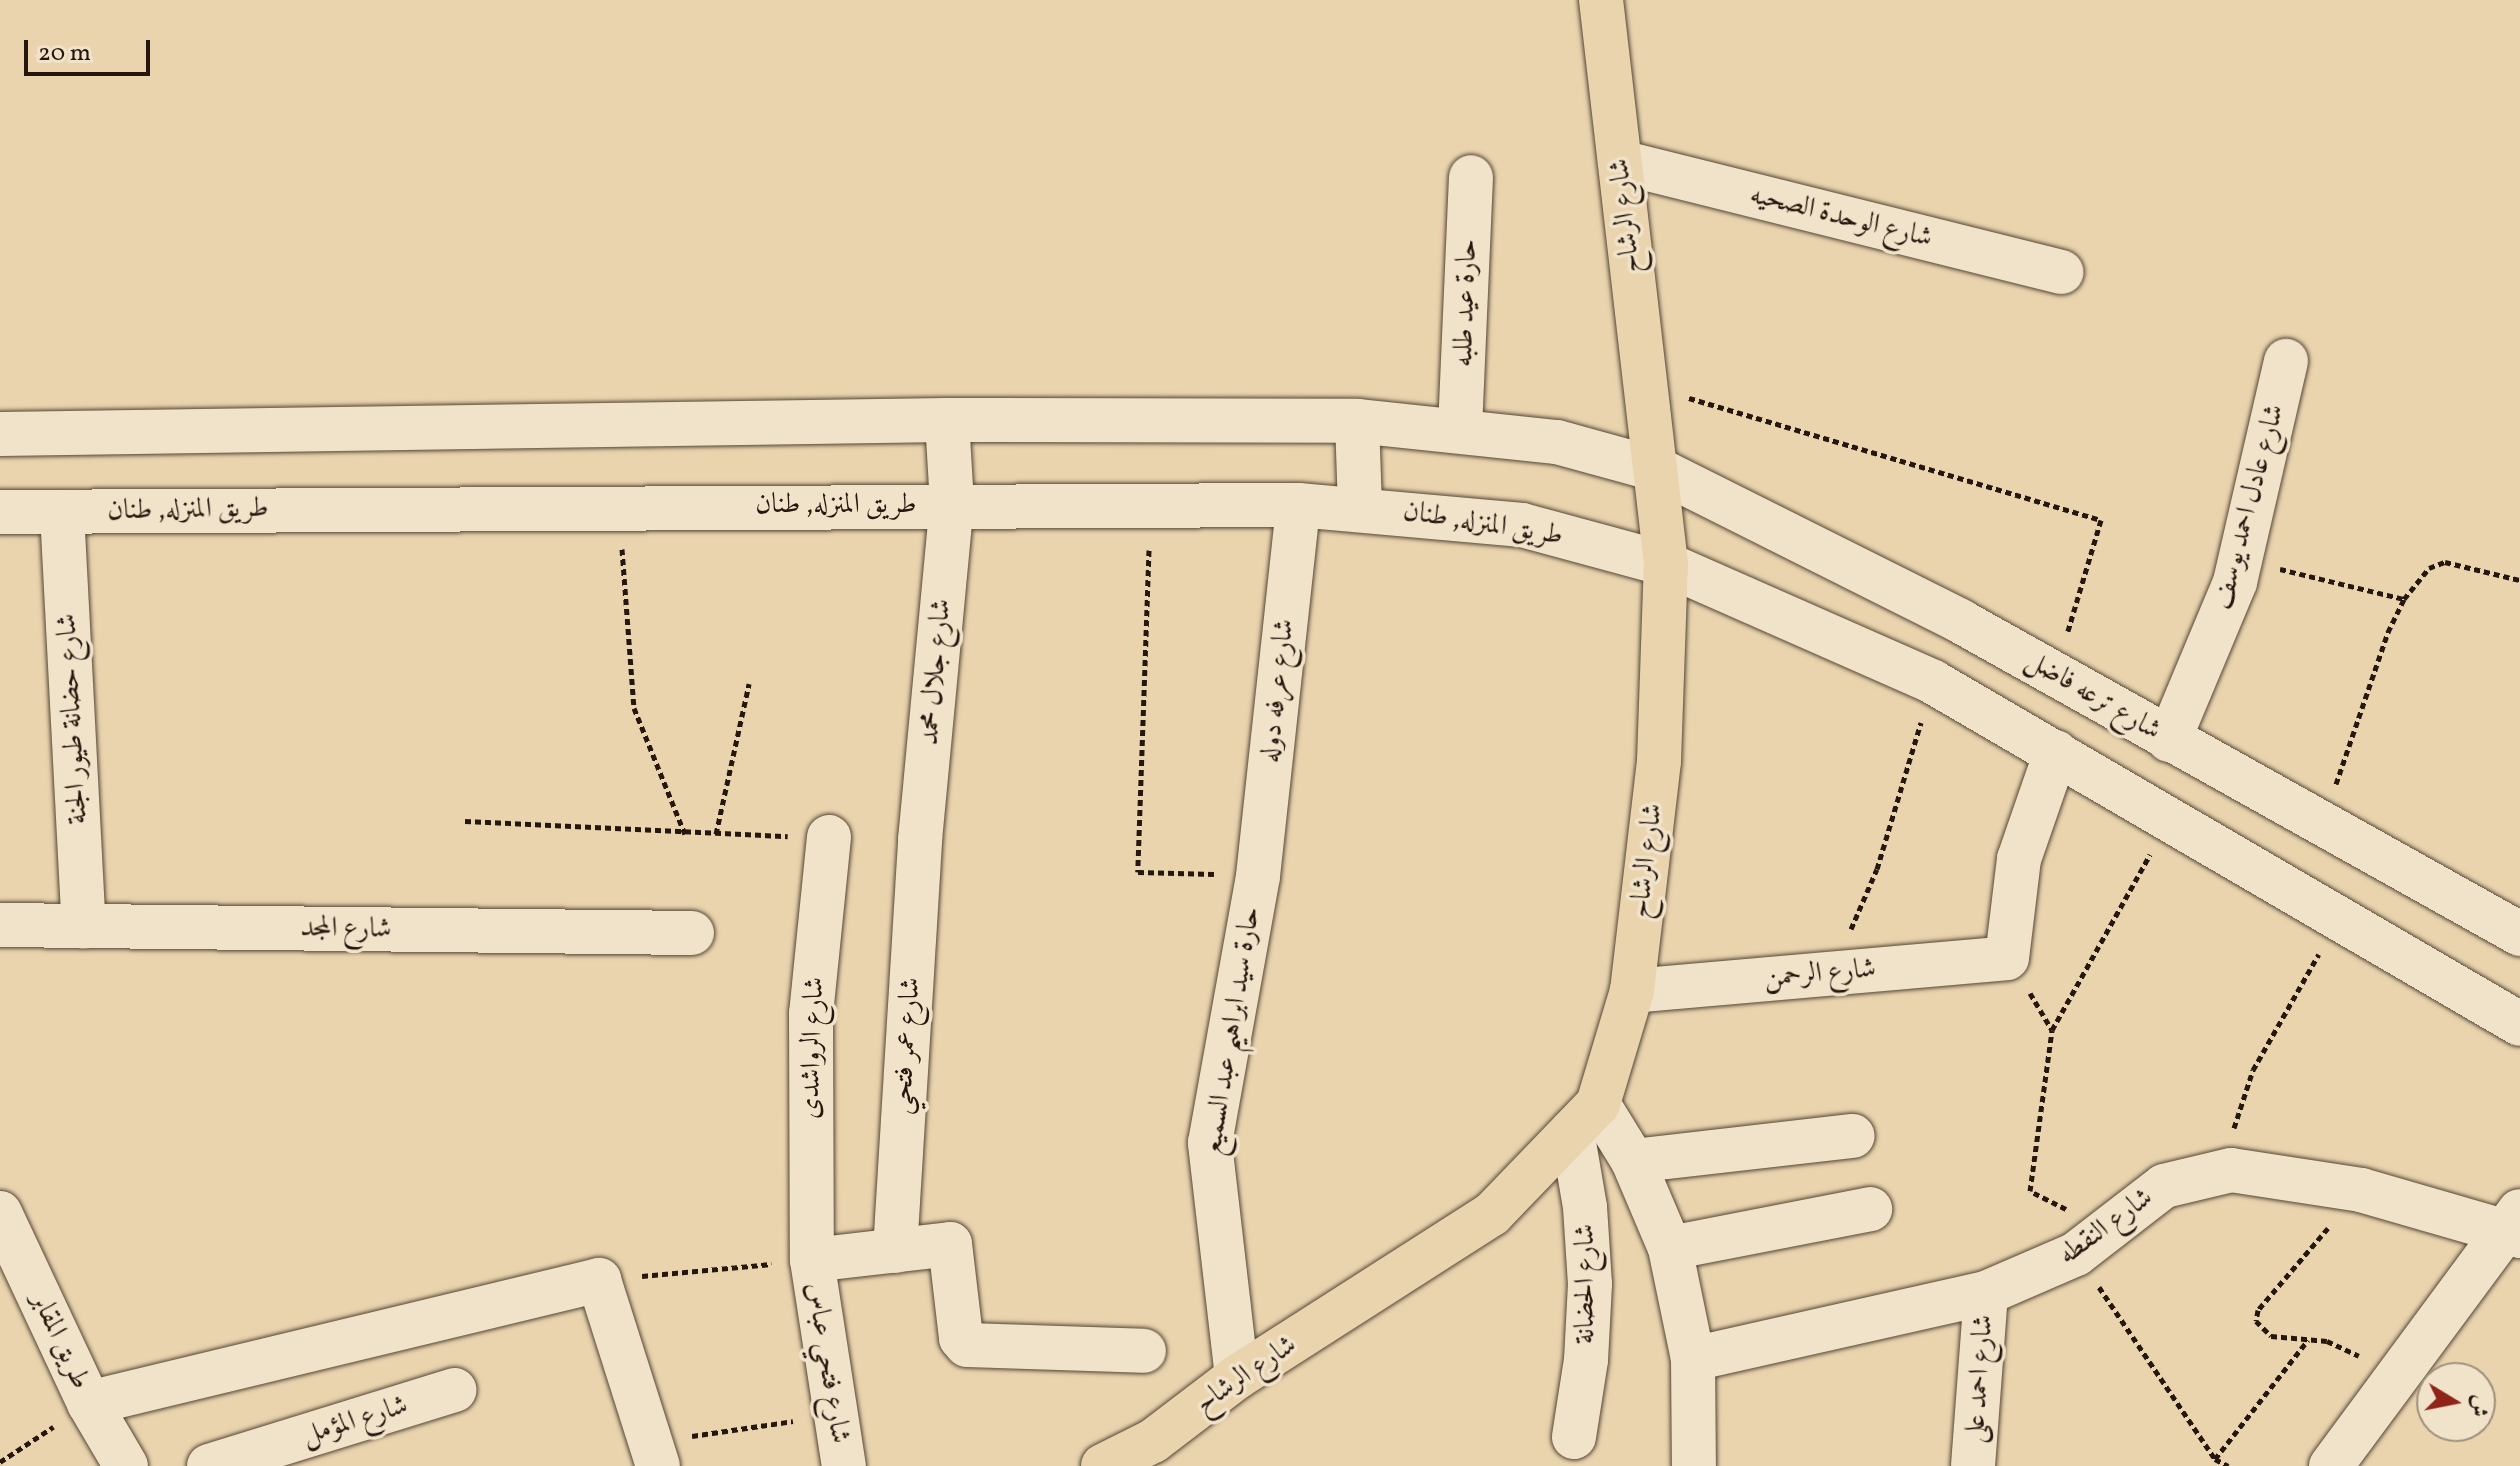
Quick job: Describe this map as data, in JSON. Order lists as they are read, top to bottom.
{
  "streets": {
    "main road": ["شارع الرشاح"],
    "street": [
      "شارع الوحدة الصحيه",
      "حارة عيد طلبه",
      "طريق المنزله, طنان",
      "شارع عادل احمد يوسف",
      "شارع جلال محمد",
      "شارع عرفه دوله",
      "شارع ترعه فاضل",
      "شارع حضانة طيور الجنة",
      "شارع المجد",
      "شارع الرحمن",
      "حارة سيد ابراهيم عبد السميع",
      "شارع عمر فتحي",
      "شارع الرواشدى",
      "شارع النقطه",
      "شارع الحضانة",
      "طريق المقابر",
      "شارع فتحي عباس",
      "شارع احمد على",
      "شارع المؤمل"
    ]
  },
  "crossings": [
    ["شارع الرشاح", "شارع الوحدة الصحيه"],
    ["شارع الرشاح", "طريق المنزله, طنان"],
    ["شارع الرشاح", "شارع ترعه فاضل"],
    ["شارع الرشاح", "شارع الرحمن"],
    ["شارع الرشاح", "حارة سيد ابراهيم عبد السميع"],
    ["شارع الرشاح", "شارع الحضانة"],
    ["طريق المنزله, طنان", "شارع جلال محمد"],
    ["طريق المنزله, طنان", "شارع عرفه دوله"],
    ["طريق المنزله, طنان", "شارع حضانة طيور الجنة"],
    ["شارع عادل احمد يوسف", "شارع ترعه فاضل"],
    ["شارع جلال محمد", "شارع عمر فتحي"],
    ["شارع عرفه دوله", "حارة سيد ابراهيم عبد السميع"],
    ["شارع حضانة طيور الجنة", "شارع المجد"],
    ["شارع الرواشدى", "شارع فتحي عباس"],
    ["شارع النقطه", "شارع احمد على"]
  ],
  "scale_bar": "20 m",
  "north": "right"
}
